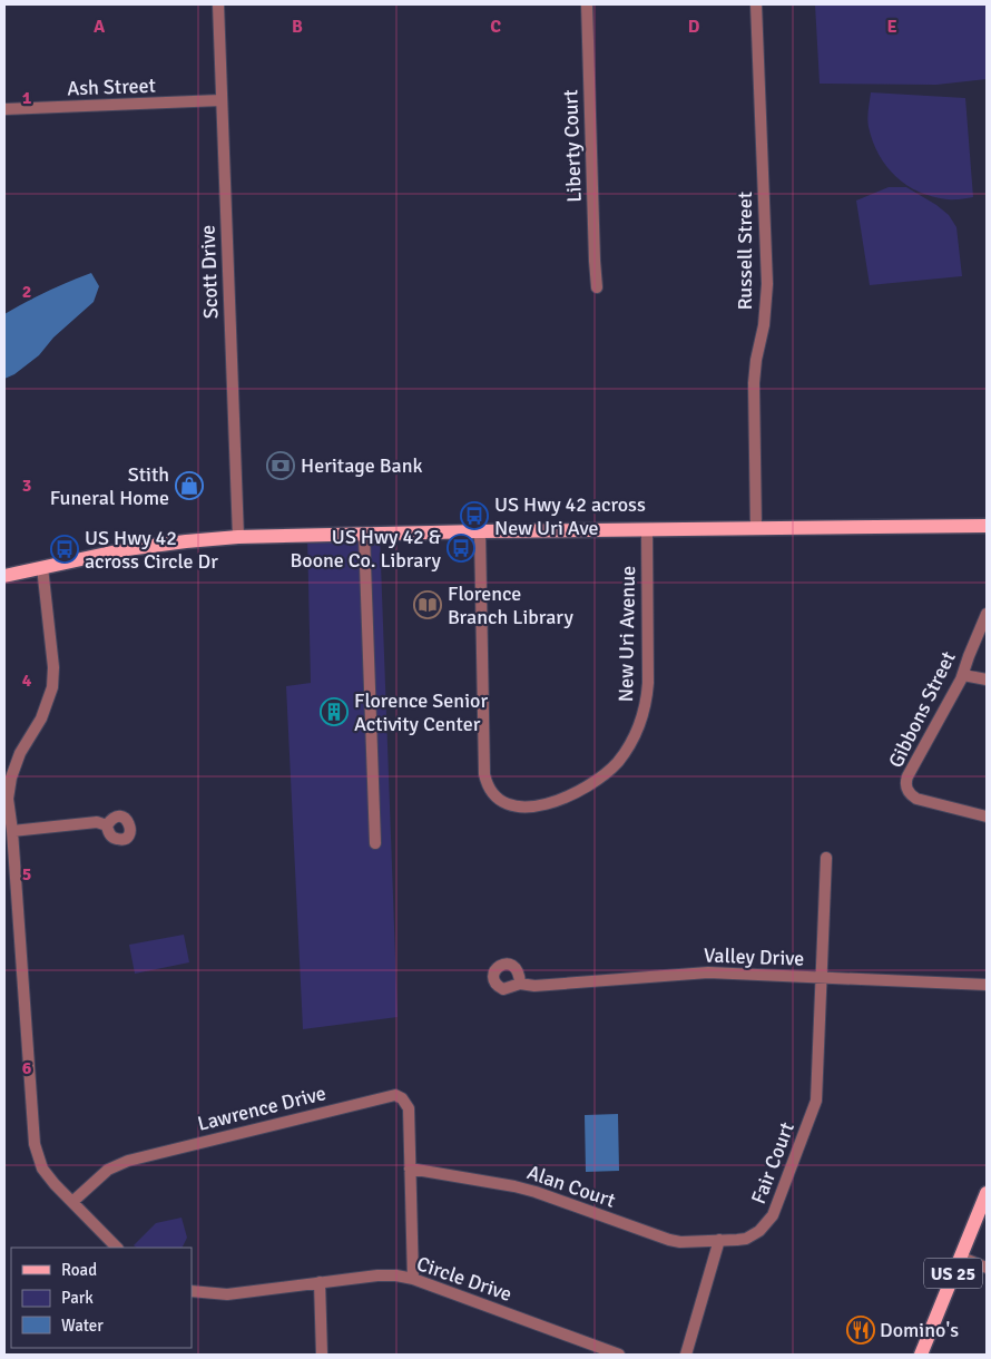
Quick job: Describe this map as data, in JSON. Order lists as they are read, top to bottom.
{
  "streets": {
    "main road": ["US 25"],
    "street": [
      "Ash Street",
      "Liberty Court",
      "Russell Street",
      "Scott Drive",
      "New Uri Avenue",
      "Gibbons Street",
      "Valley Drive",
      "Lawrence Drive",
      "Fair Court",
      "Alan Court",
      "Circle Drive"
    ]
  },
  "crossings": [
    ["Ash Street", "Scott Drive"],
    ["Valley Drive", "Fair Court"],
    ["Lawrence Drive", "Alan Court"],
    ["Fair Court", "Alan Court"]
  ],
  "places": {
    "bank": ["Heritage Bank"],
    "shop": ["Stith Funeral Home"],
    "bus stop": ["US Hwy 42 across New Uri Ave", "US Hwy 42 & Boone Co. Library", "US Hwy 42 across Circle Dr"],
    "library": ["Florence Branch Library"],
    "building": ["Florence Senior Activity Center"],
    "restaurant": ["Domino's"]
  },
  "legend": ["Road", "Park", "Water"],
  "grid": {
    "columns": [
      "A",
      "B",
      "C",
      "D",
      "E"
    ],
    "rows": [
      "1",
      "2",
      "3",
      "4",
      "5",
      "6"
    ]
  }
}
